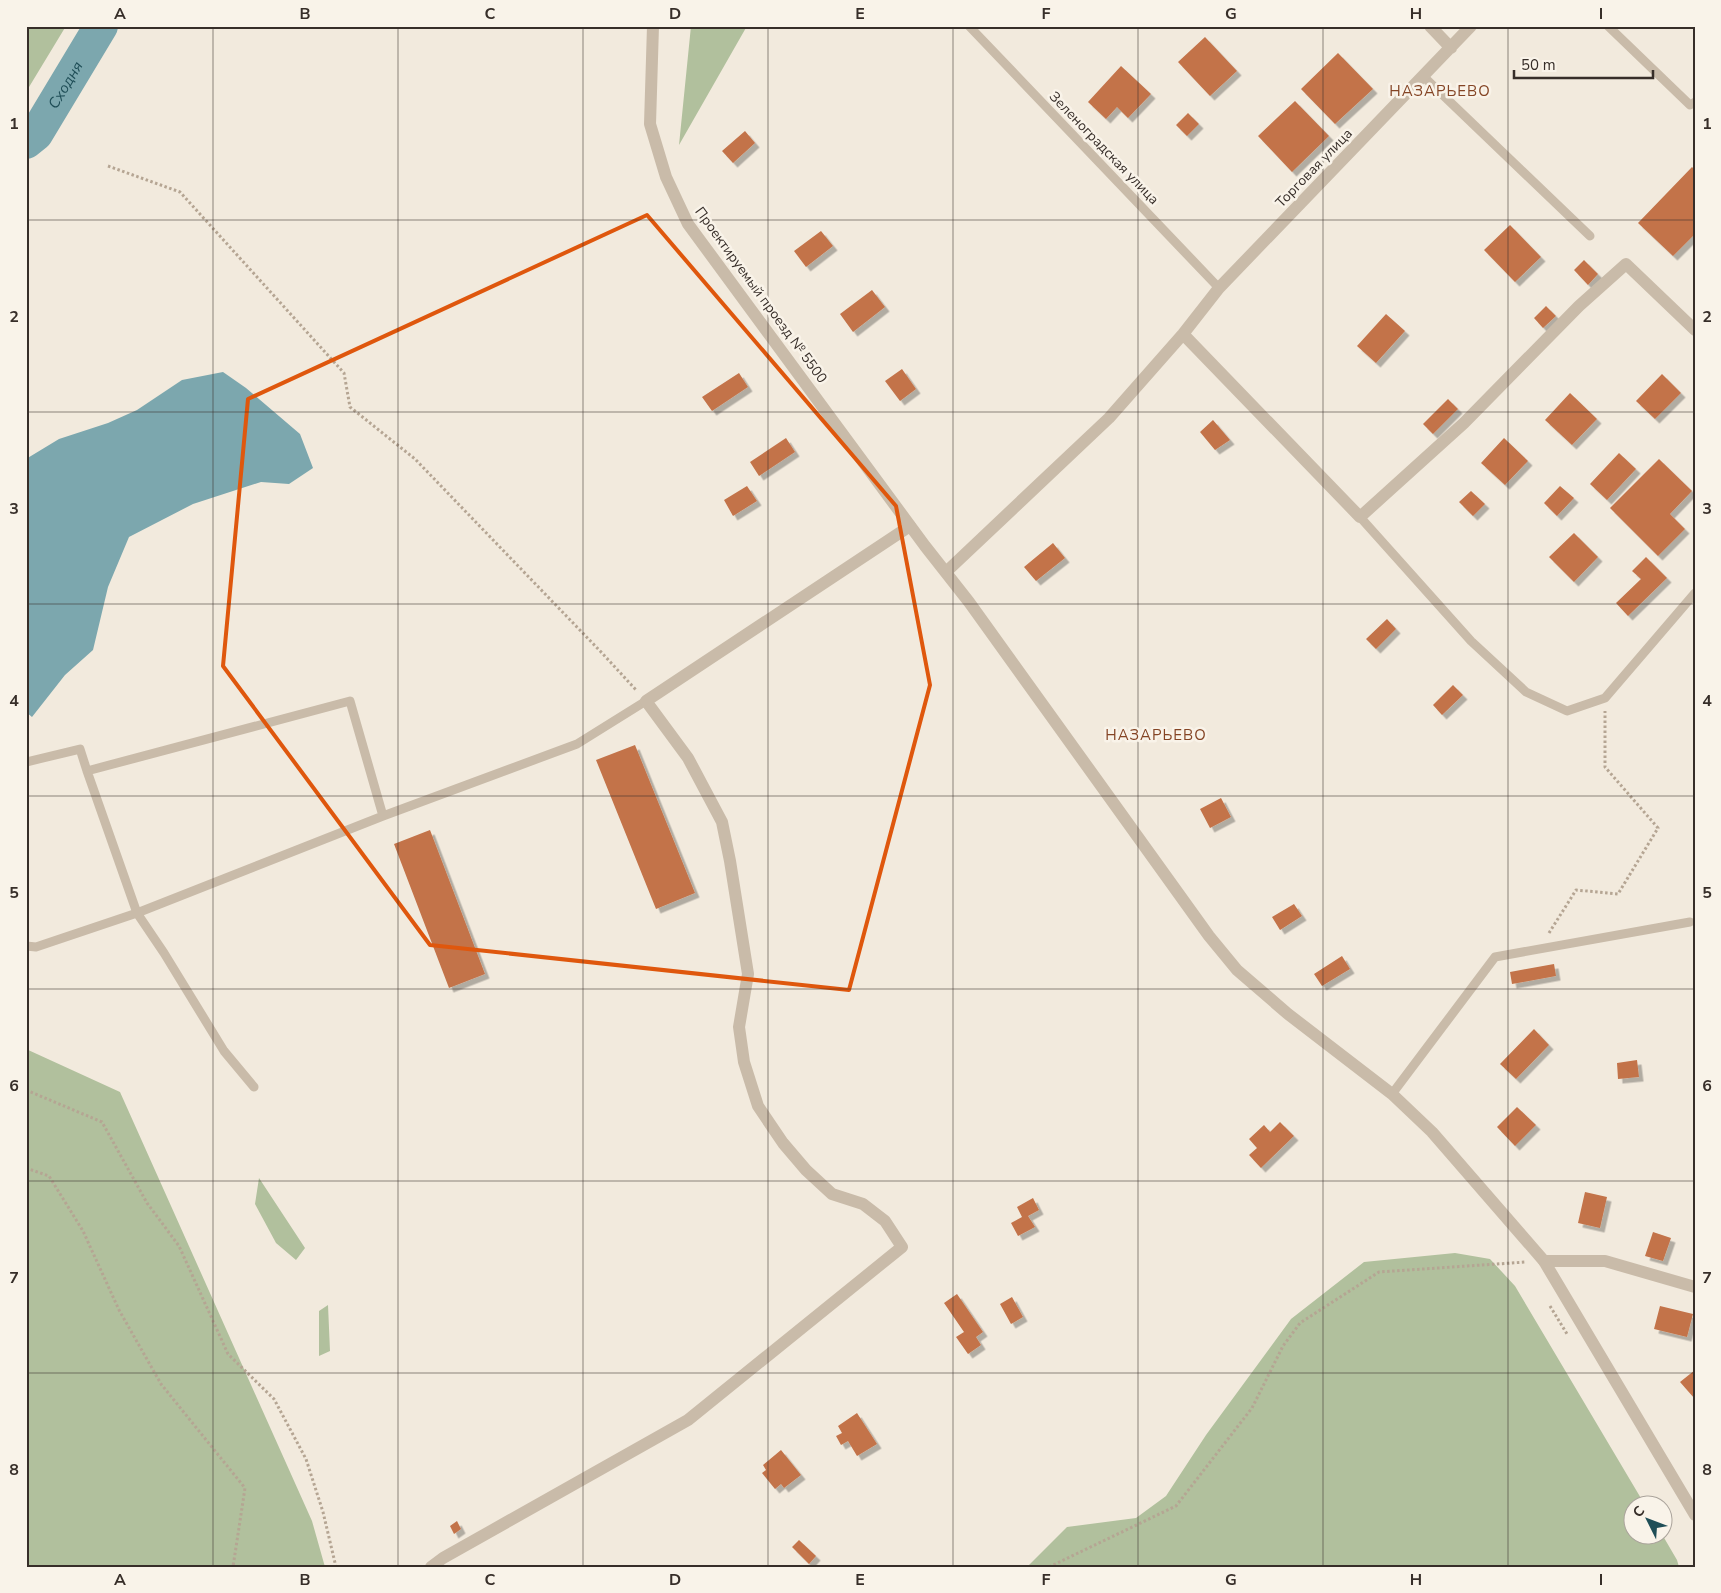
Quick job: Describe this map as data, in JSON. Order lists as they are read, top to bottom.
{
  "streets": {
    "street": ["Торговая улица", "Проектируемый проезд № 5500"],
    "lane": ["Зеленоградская улица"]
  },
  "crossings": [
    ["Зеленоградская улица", "Торговая улица"],
    ["Торговая улица", "Проектируемый проезд № 5500"]
  ],
  "districts": ["НАЗАРЬЕВО", "НАЗАРЬЕВО"],
  "water": ["Сходня"],
  "scale_bar": "50 m",
  "north": "top left",
  "grid": {
    "columns": [
      "A",
      "B",
      "C",
      "D",
      "E",
      "F",
      "G",
      "H",
      "I"
    ],
    "rows": [
      "1",
      "2",
      "3",
      "4",
      "5",
      "6",
      "7",
      "8"
    ]
  }
}
